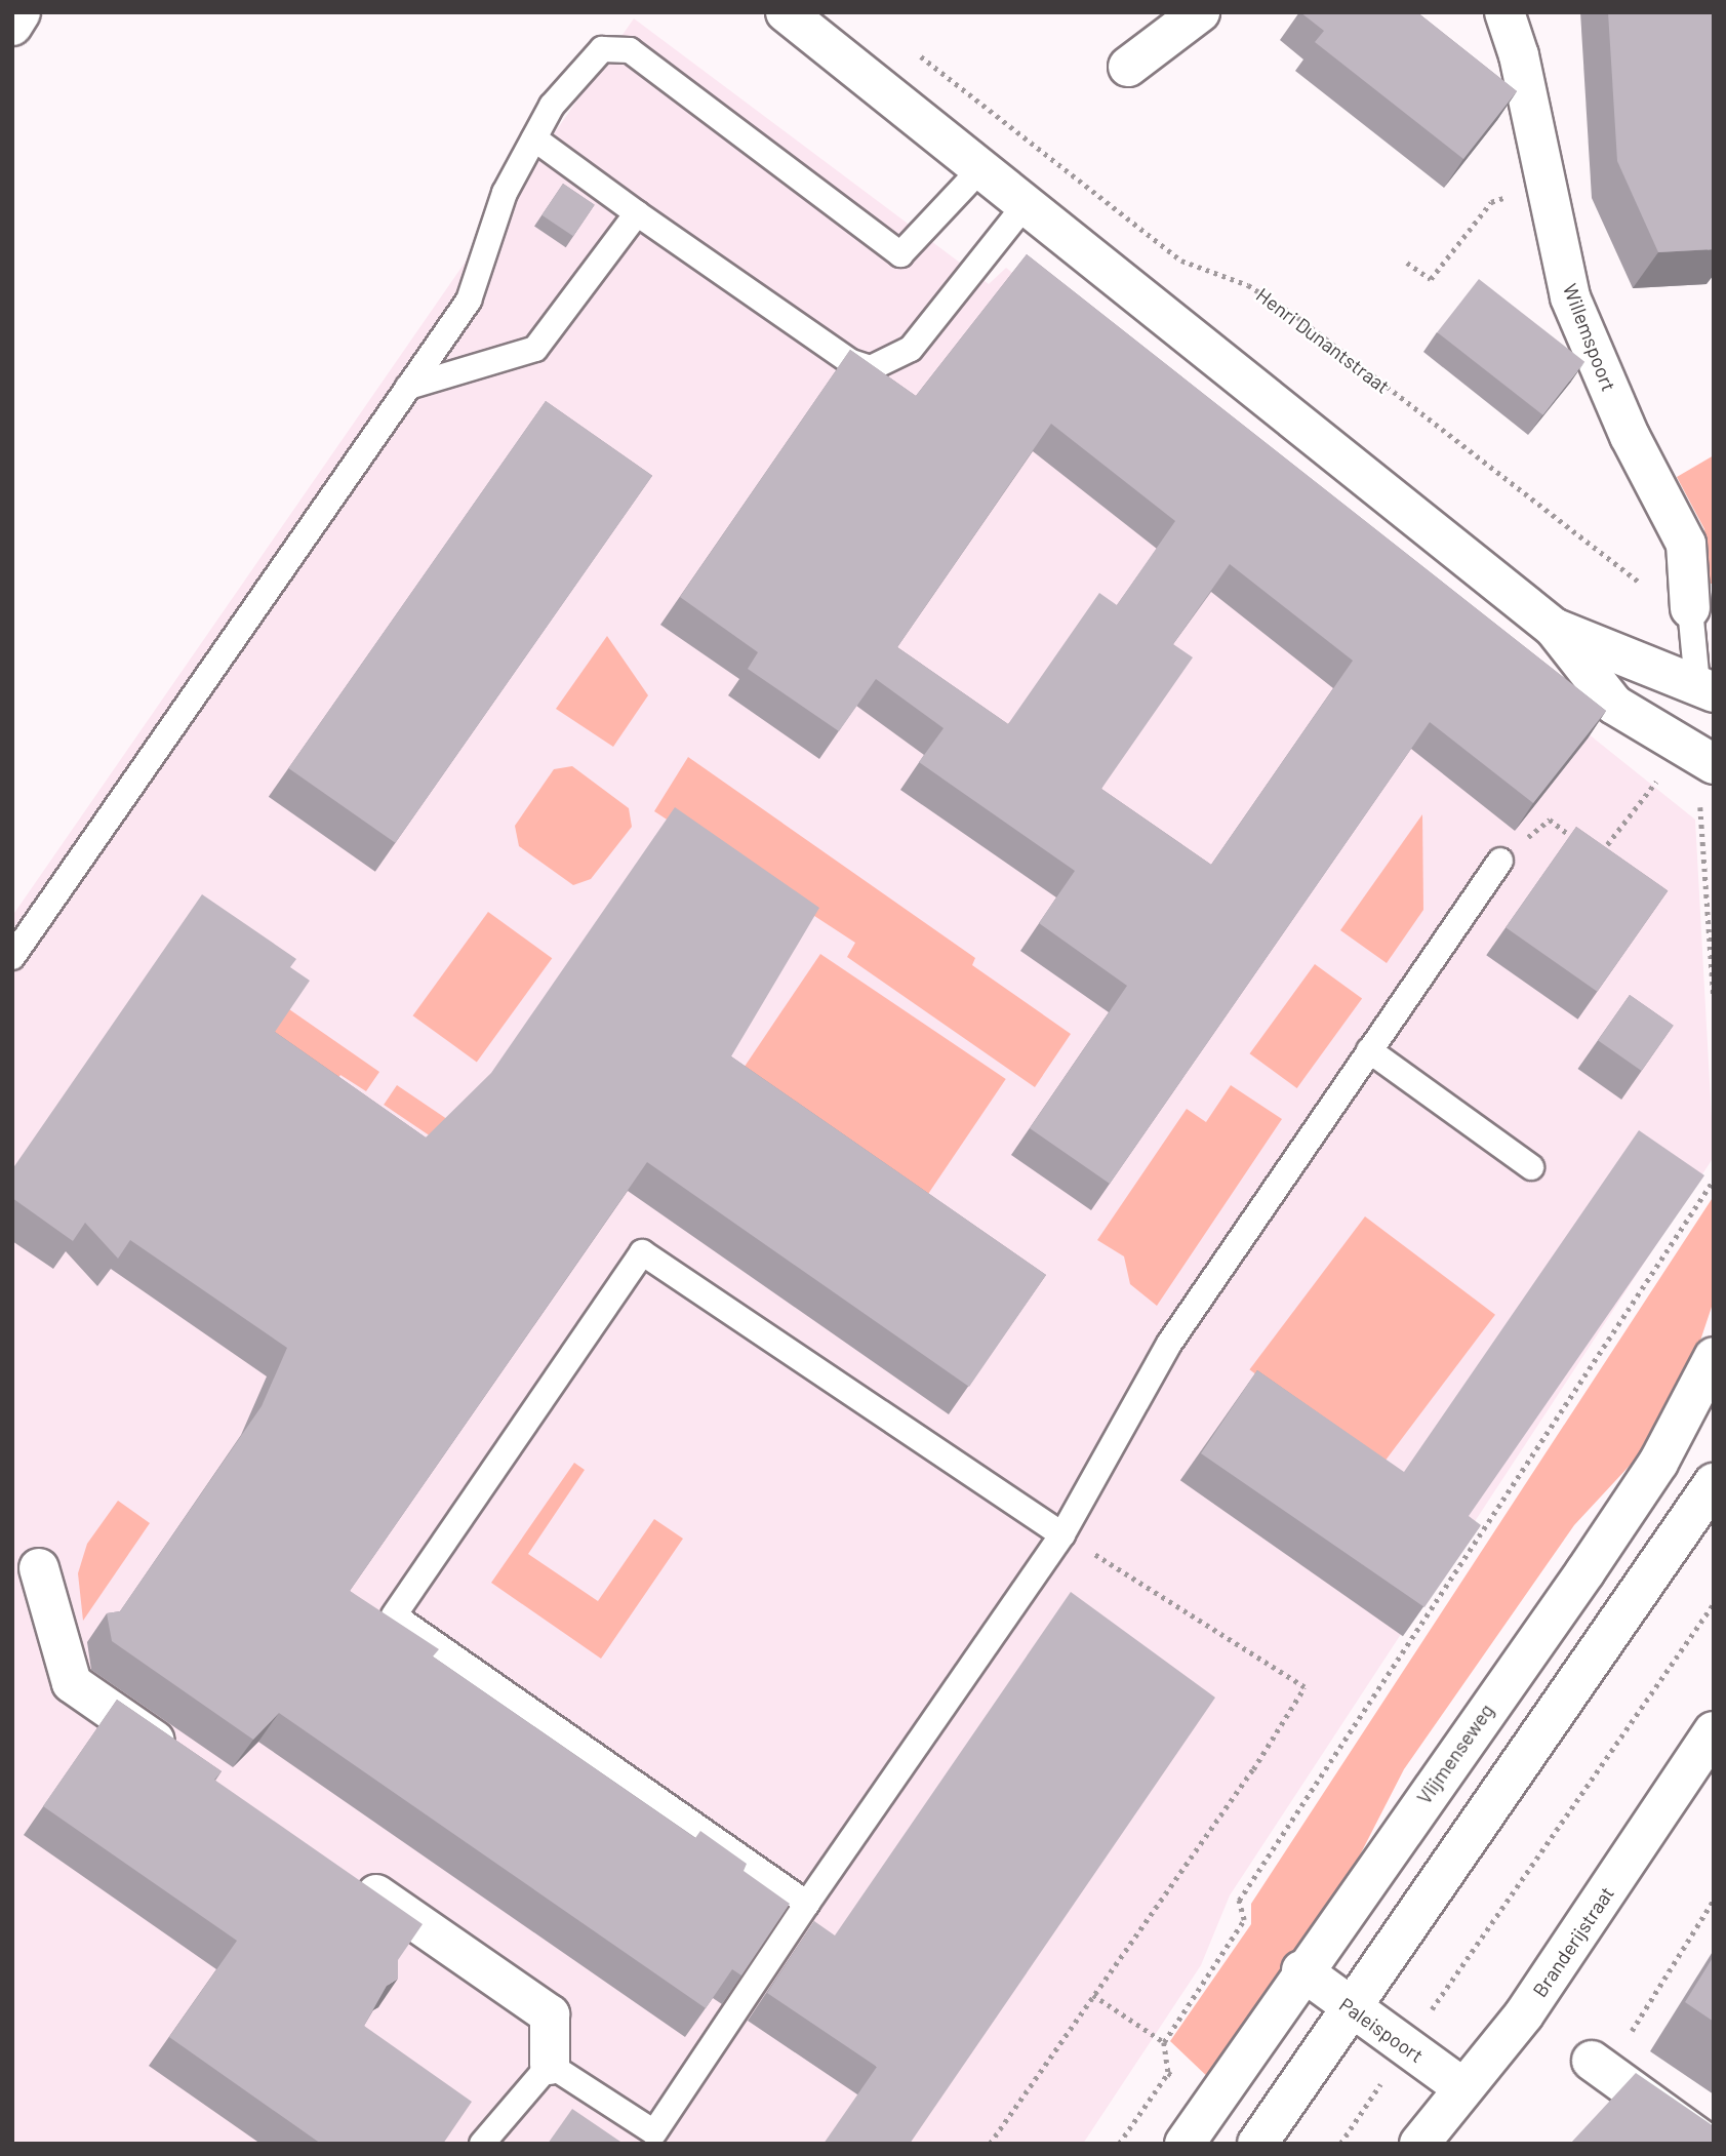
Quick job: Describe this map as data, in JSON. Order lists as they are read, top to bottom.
{
  "streets": {
    "street": [
      "Willemspoort",
      "Vlijmenseweg",
      "Branderijstraat",
      "Paleispoort"
    ],
    "path": ["Henri Dunantstraat"]
  },
  "crossings": [
    ["Willemspoort", "Henri Dunantstraat"],
    ["Vlijmenseweg", "Paleispoort"],
    ["Branderijstraat", "Paleispoort"]
  ]
}
